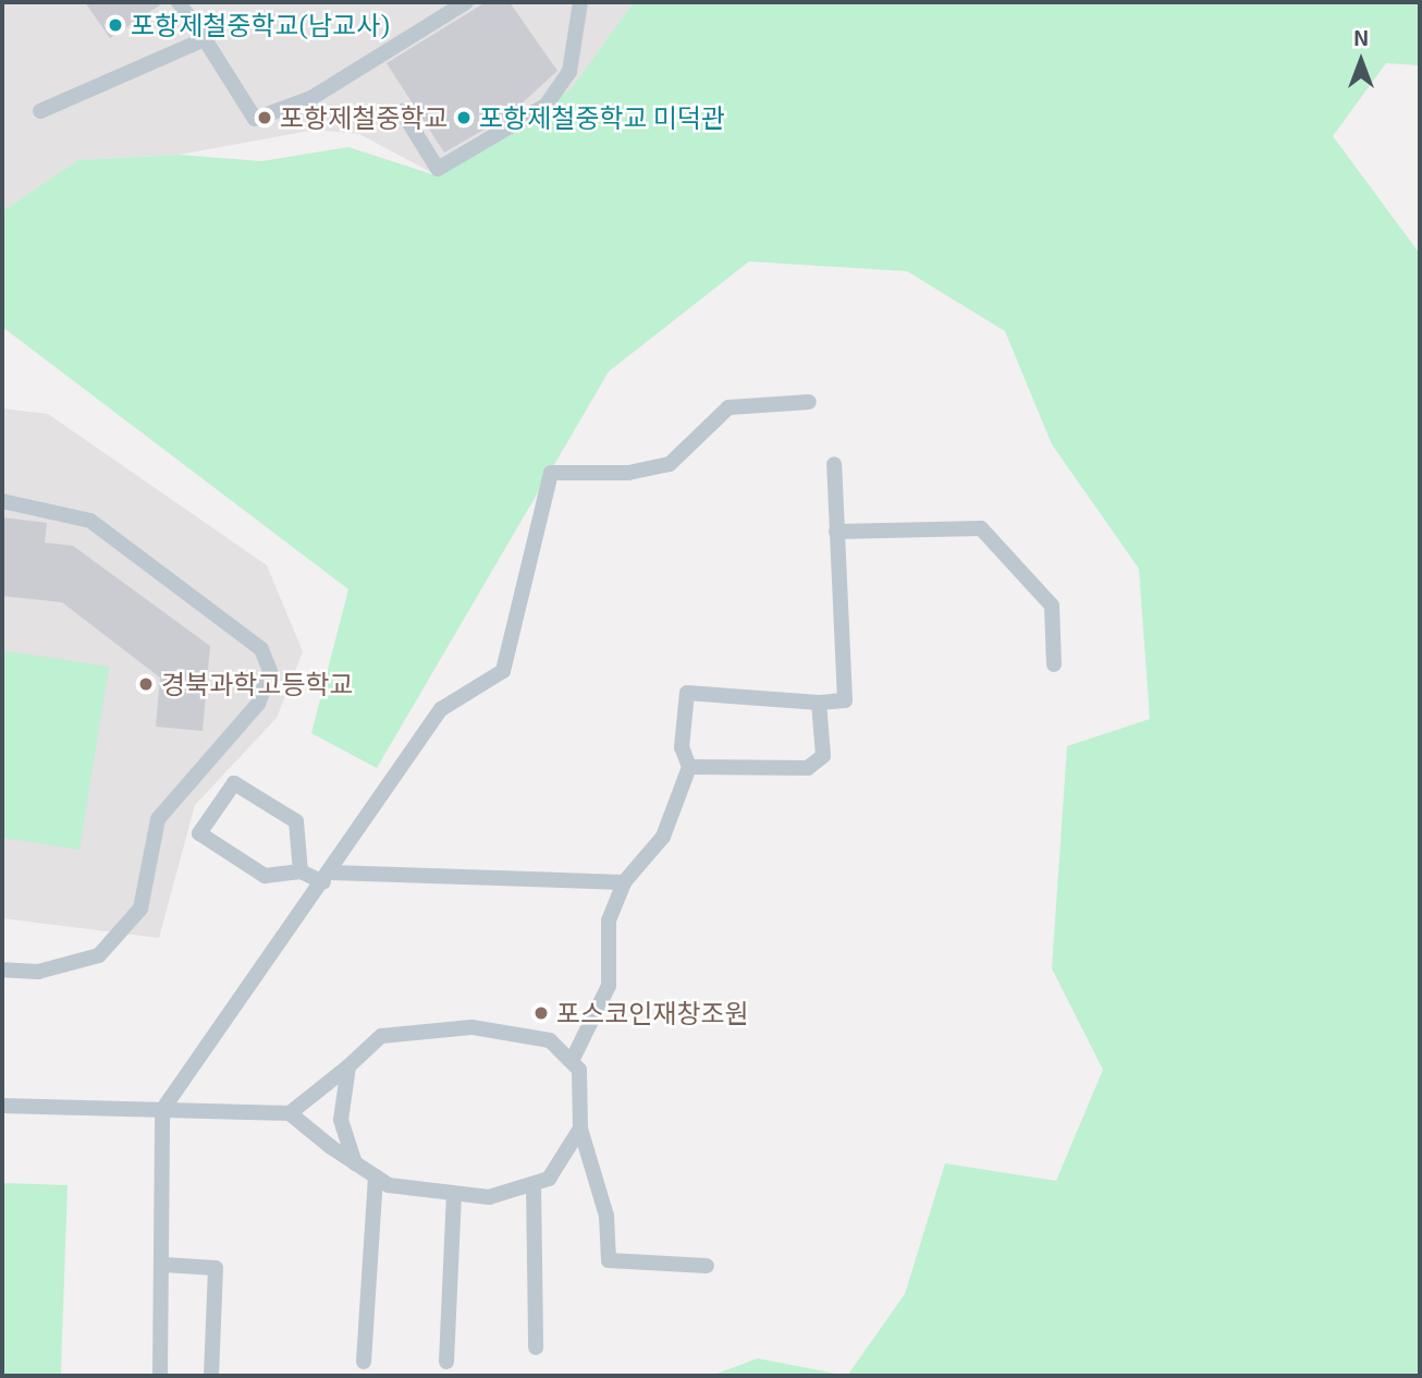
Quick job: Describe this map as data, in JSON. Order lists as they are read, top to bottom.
{
  "places": [
    "포항제철중학교(남교사)",
    "포항제철중학교",
    "포항제철중학교 미덕관",
    "경북과학고등학교",
    "포스코인재창조원"
  ],
  "north": "top"
}
